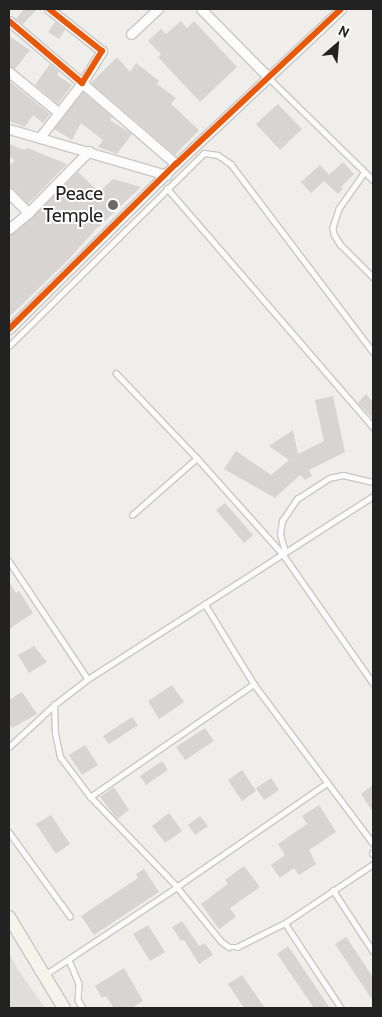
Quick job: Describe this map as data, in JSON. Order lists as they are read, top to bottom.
{
  "places": ["Peace Temple"],
  "north": "top right"
}
